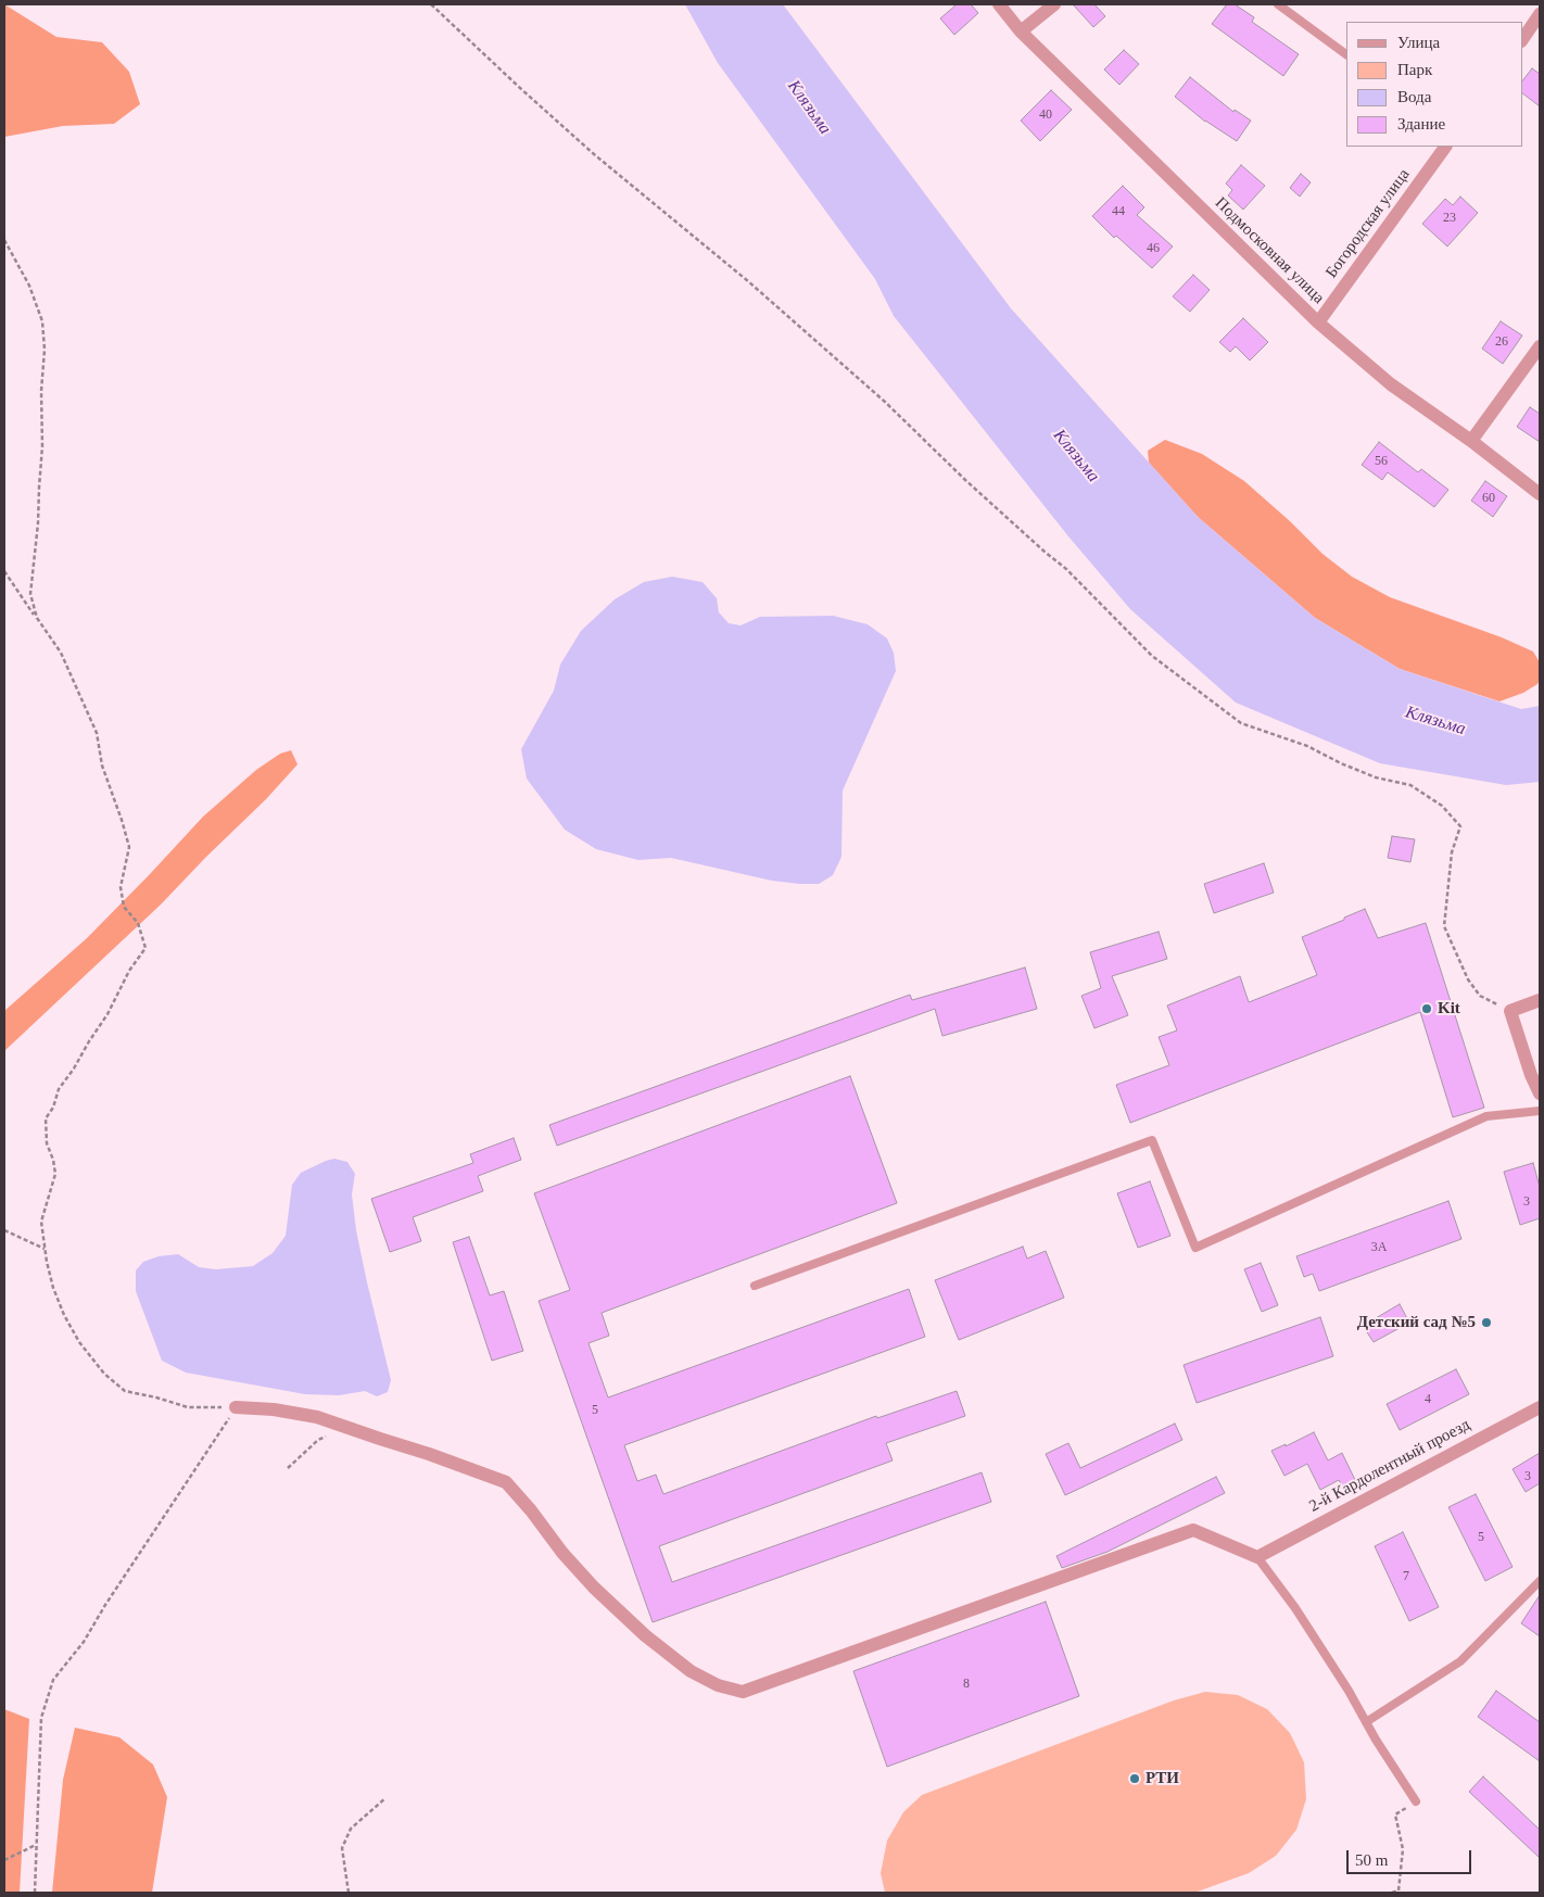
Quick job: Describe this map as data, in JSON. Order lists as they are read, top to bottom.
{
  "streets": {
    "street": ["Богородская улица", "Подмосковная улица", "2-й Кардолентный проезд"]
  },
  "crossings": [
    ["Богородская улица", "Подмосковная улица"]
  ],
  "water": ["Клязьма"],
  "places": ["Kit", "Детский сад №5", "РТИ"],
  "house_numbers": [
    "40",
    "44",
    "23",
    "46",
    "26",
    "56",
    "60",
    "3",
    "3А",
    "4",
    "5",
    "3",
    "5",
    "7",
    "8"
  ],
  "legend": [
    "Улица",
    "Парк",
    "Вода",
    "Здание"
  ],
  "scale_bar": "50 m"
}
